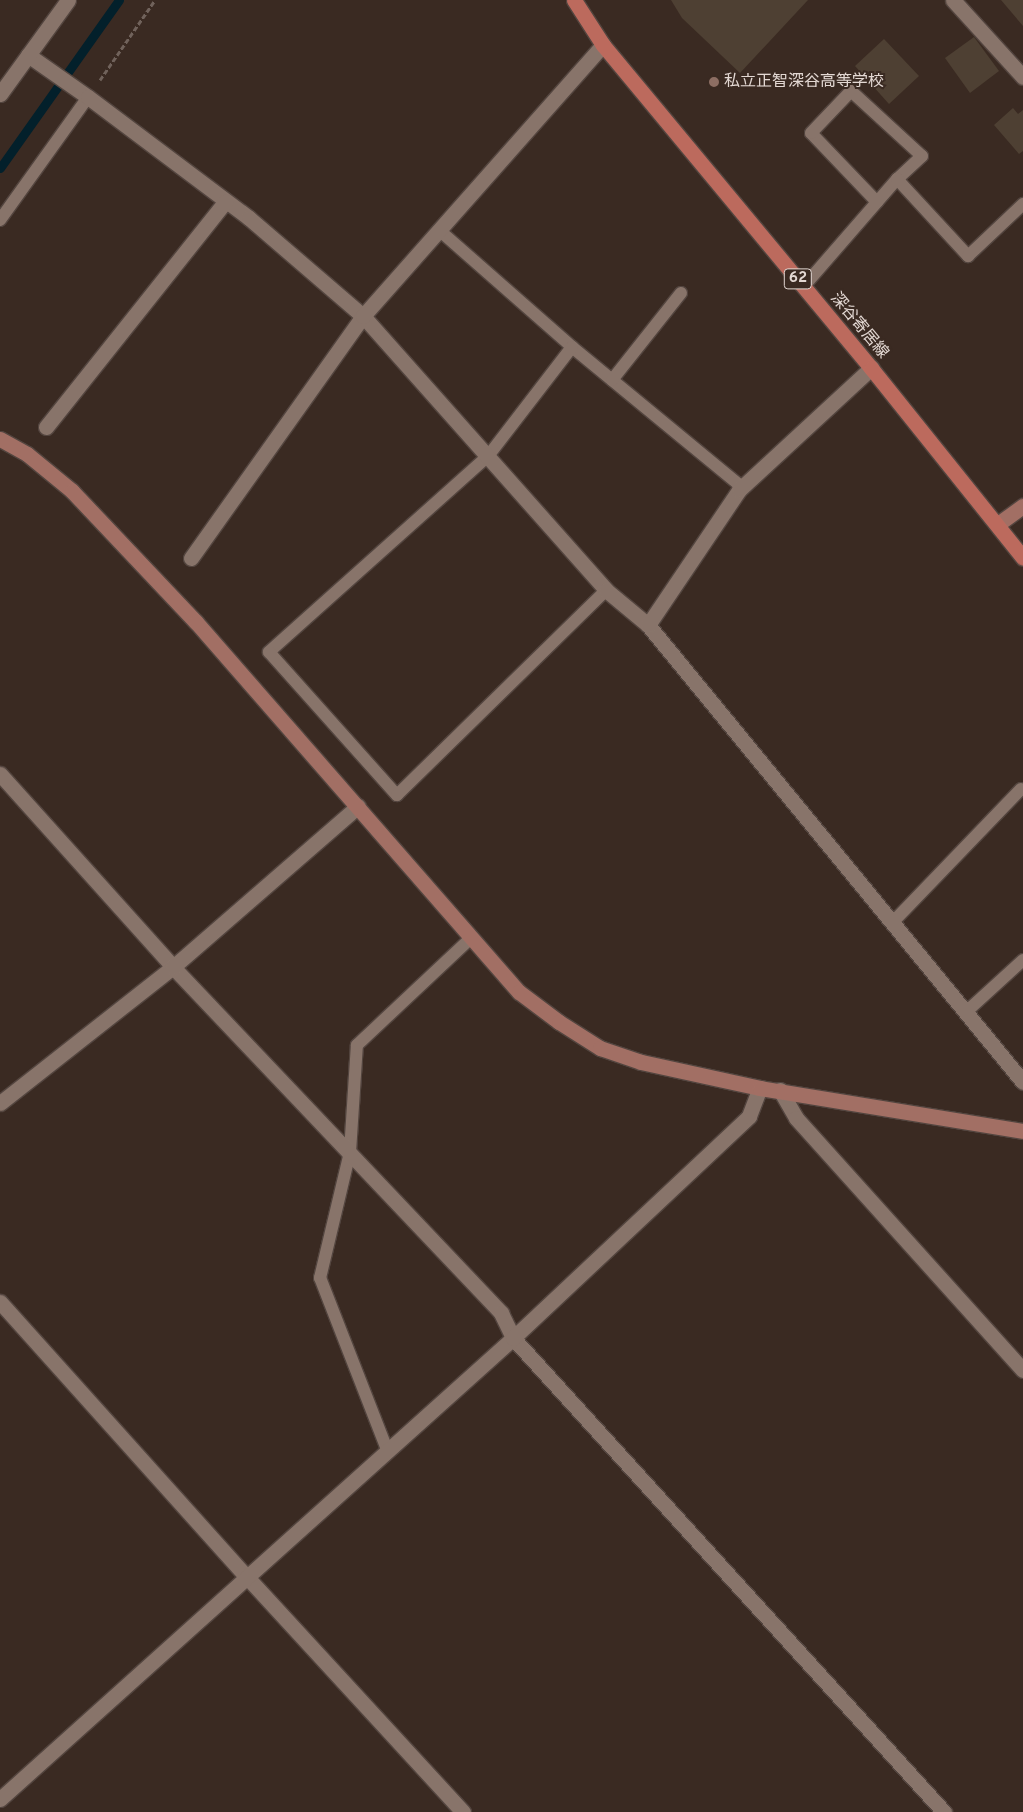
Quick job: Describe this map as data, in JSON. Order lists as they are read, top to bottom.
{
  "streets": {
    "main road": ["62", "深谷寄居線"]
  },
  "places": ["私立正智深谷高等学校"]
}
